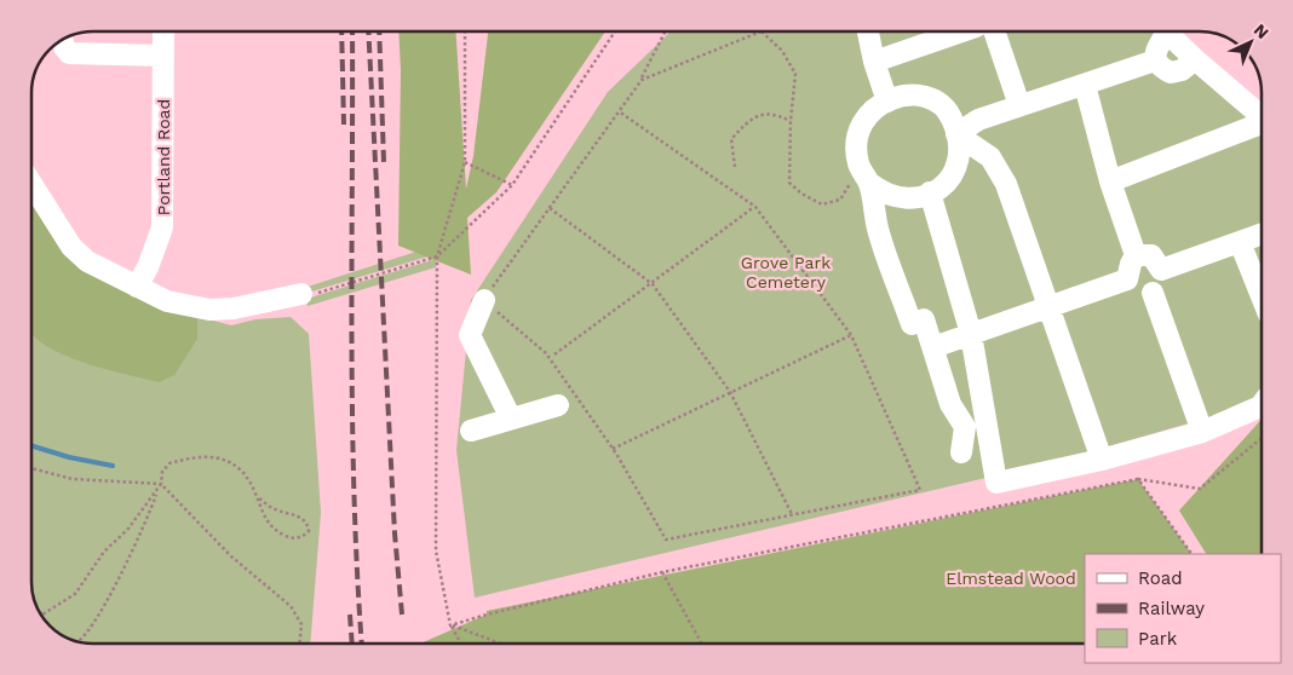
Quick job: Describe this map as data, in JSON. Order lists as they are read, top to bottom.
{
  "streets": {
    "street": ["Portland Road"]
  },
  "parks": ["Grove Park Cemetery", "Elmstead Wood"],
  "legend": ["Road", "Railway", "Park"],
  "north": "top right"
}
